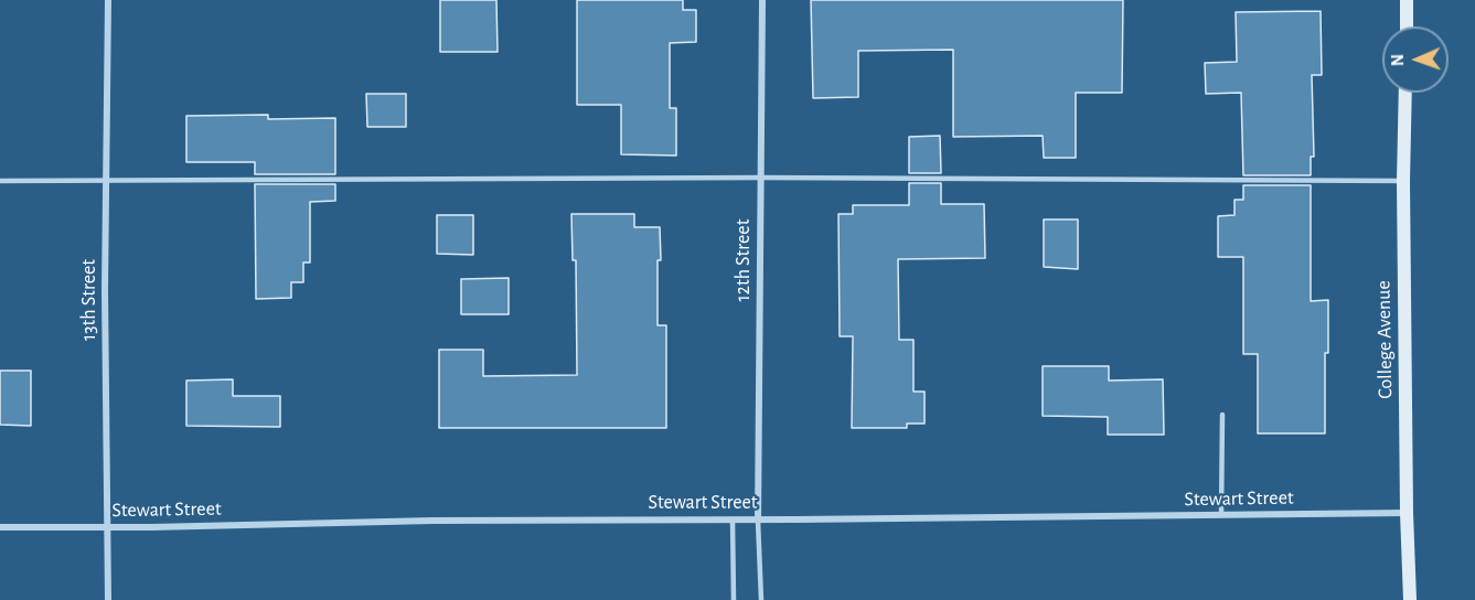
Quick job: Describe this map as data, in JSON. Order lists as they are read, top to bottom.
{
  "streets": {
    "main road": ["College Avenue"],
    "street": ["12th Street", "13th Street", "Stewart Street"]
  },
  "crossings": [
    ["12th Street", "Stewart Street"],
    ["13th Street", "Stewart Street"],
    ["College Avenue", "Stewart Street"]
  ],
  "north": "left"
}
